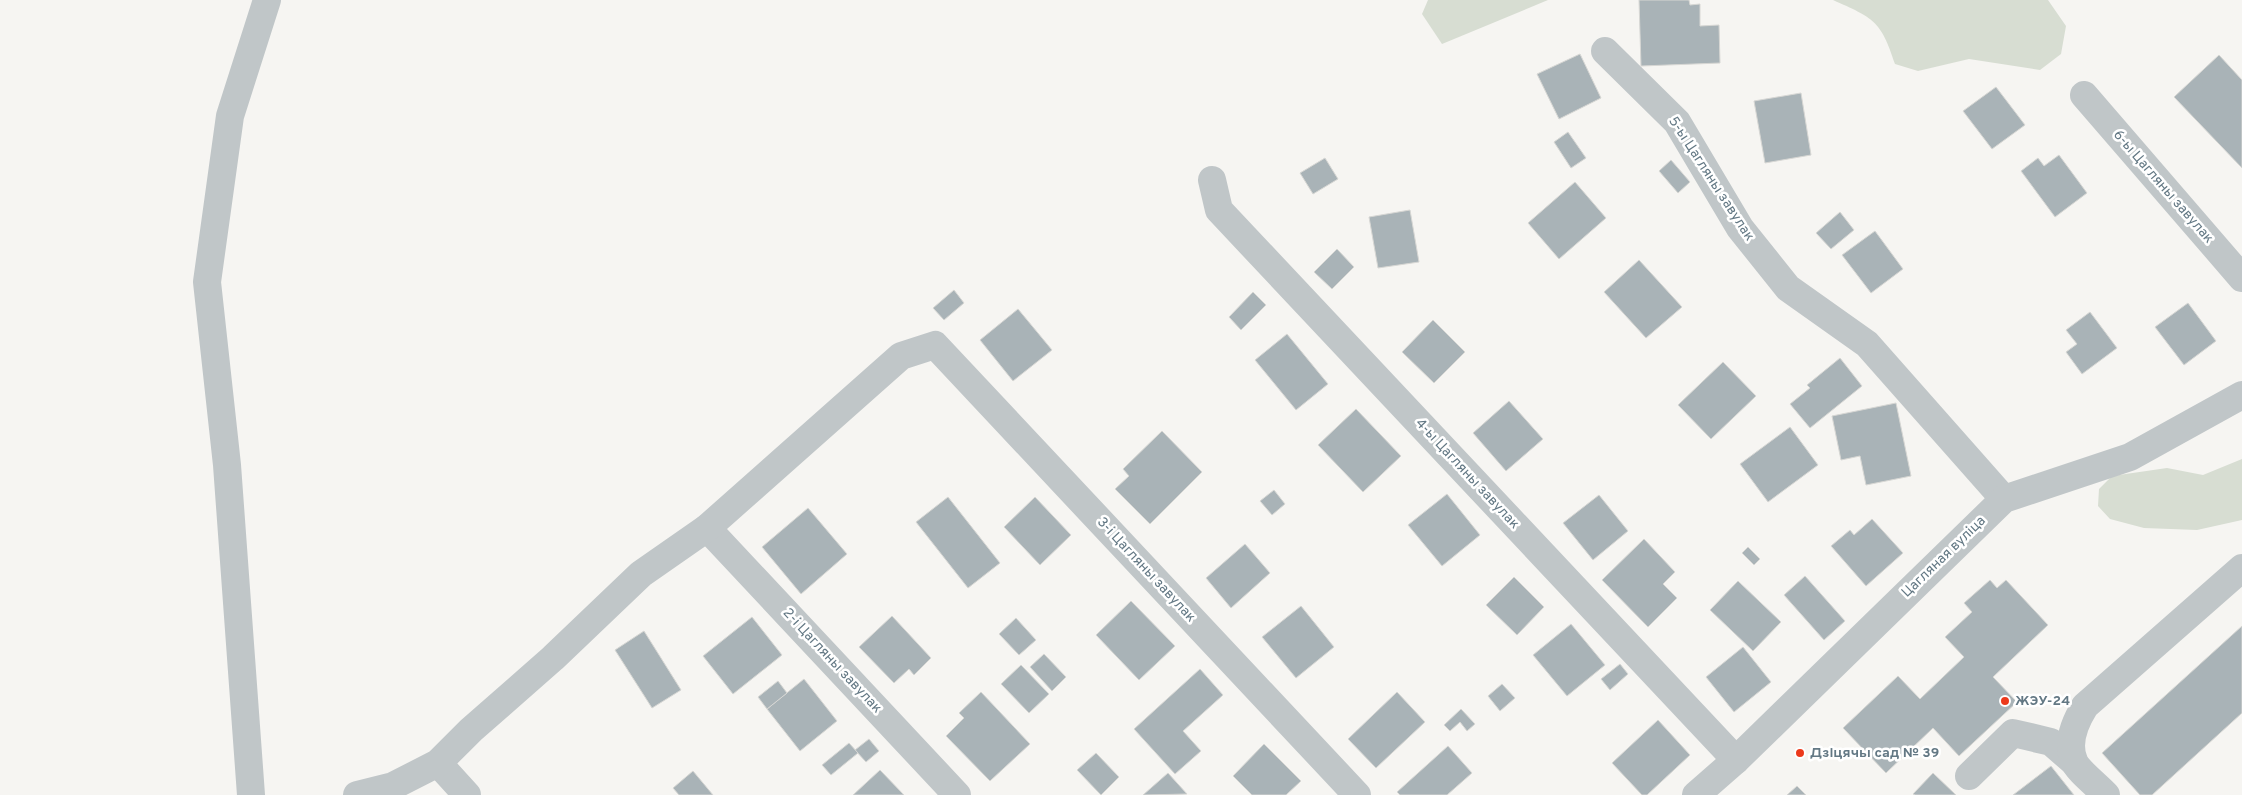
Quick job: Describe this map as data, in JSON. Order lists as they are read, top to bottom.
{
  "streets": {
    "street": [
      "5-ы Цагляны завулак",
      "6-ы Цагляны завулак",
      "4-ы Цагляны завулак",
      "Цагляная вуліца",
      "3-і Цагляны завулак",
      "2-і Цагляны завулак"
    ]
  },
  "crossings": [
    ["5-ы Цагляны завулак", "Цагляная вуліца"],
    ["4-ы Цагляны завулак", "Цагляная вуліца"],
    ["3-і Цагляны завулак", "2-і Цагляны завулак"]
  ],
  "places": ["ЖЭУ-24", "Дзіцячы сад № 39"]
}
